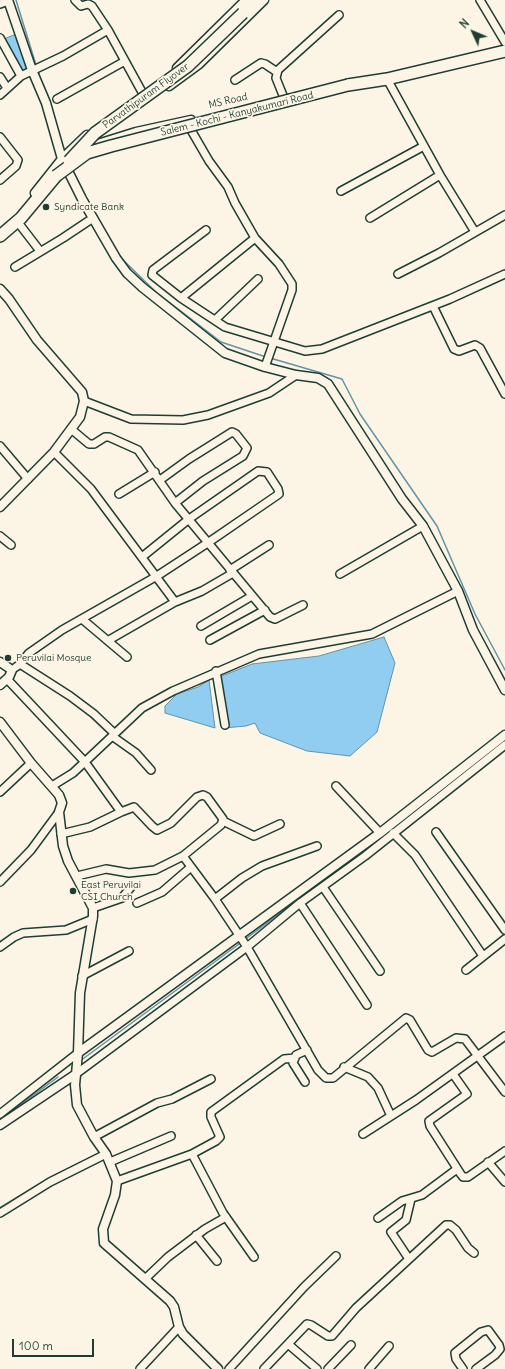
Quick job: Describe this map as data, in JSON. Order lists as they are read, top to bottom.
{
  "streets": {
    "highway": ["Parvathipuram Flyover", "Salem - Kochi - Kanyakumari Road"],
    "street": ["MS Road"]
  },
  "crossings": [
    ["Parvathipuram Flyover", "Salem - Kochi - Kanyakumari Road"],
    ["MS Road", "Salem - Kochi - Kanyakumari Road"]
  ],
  "places": ["Syndicate Bank", "Peruvilai Mosque", "East Peruvilai CSI Church"],
  "scale_bar": "100 m",
  "north": "top left"
}
